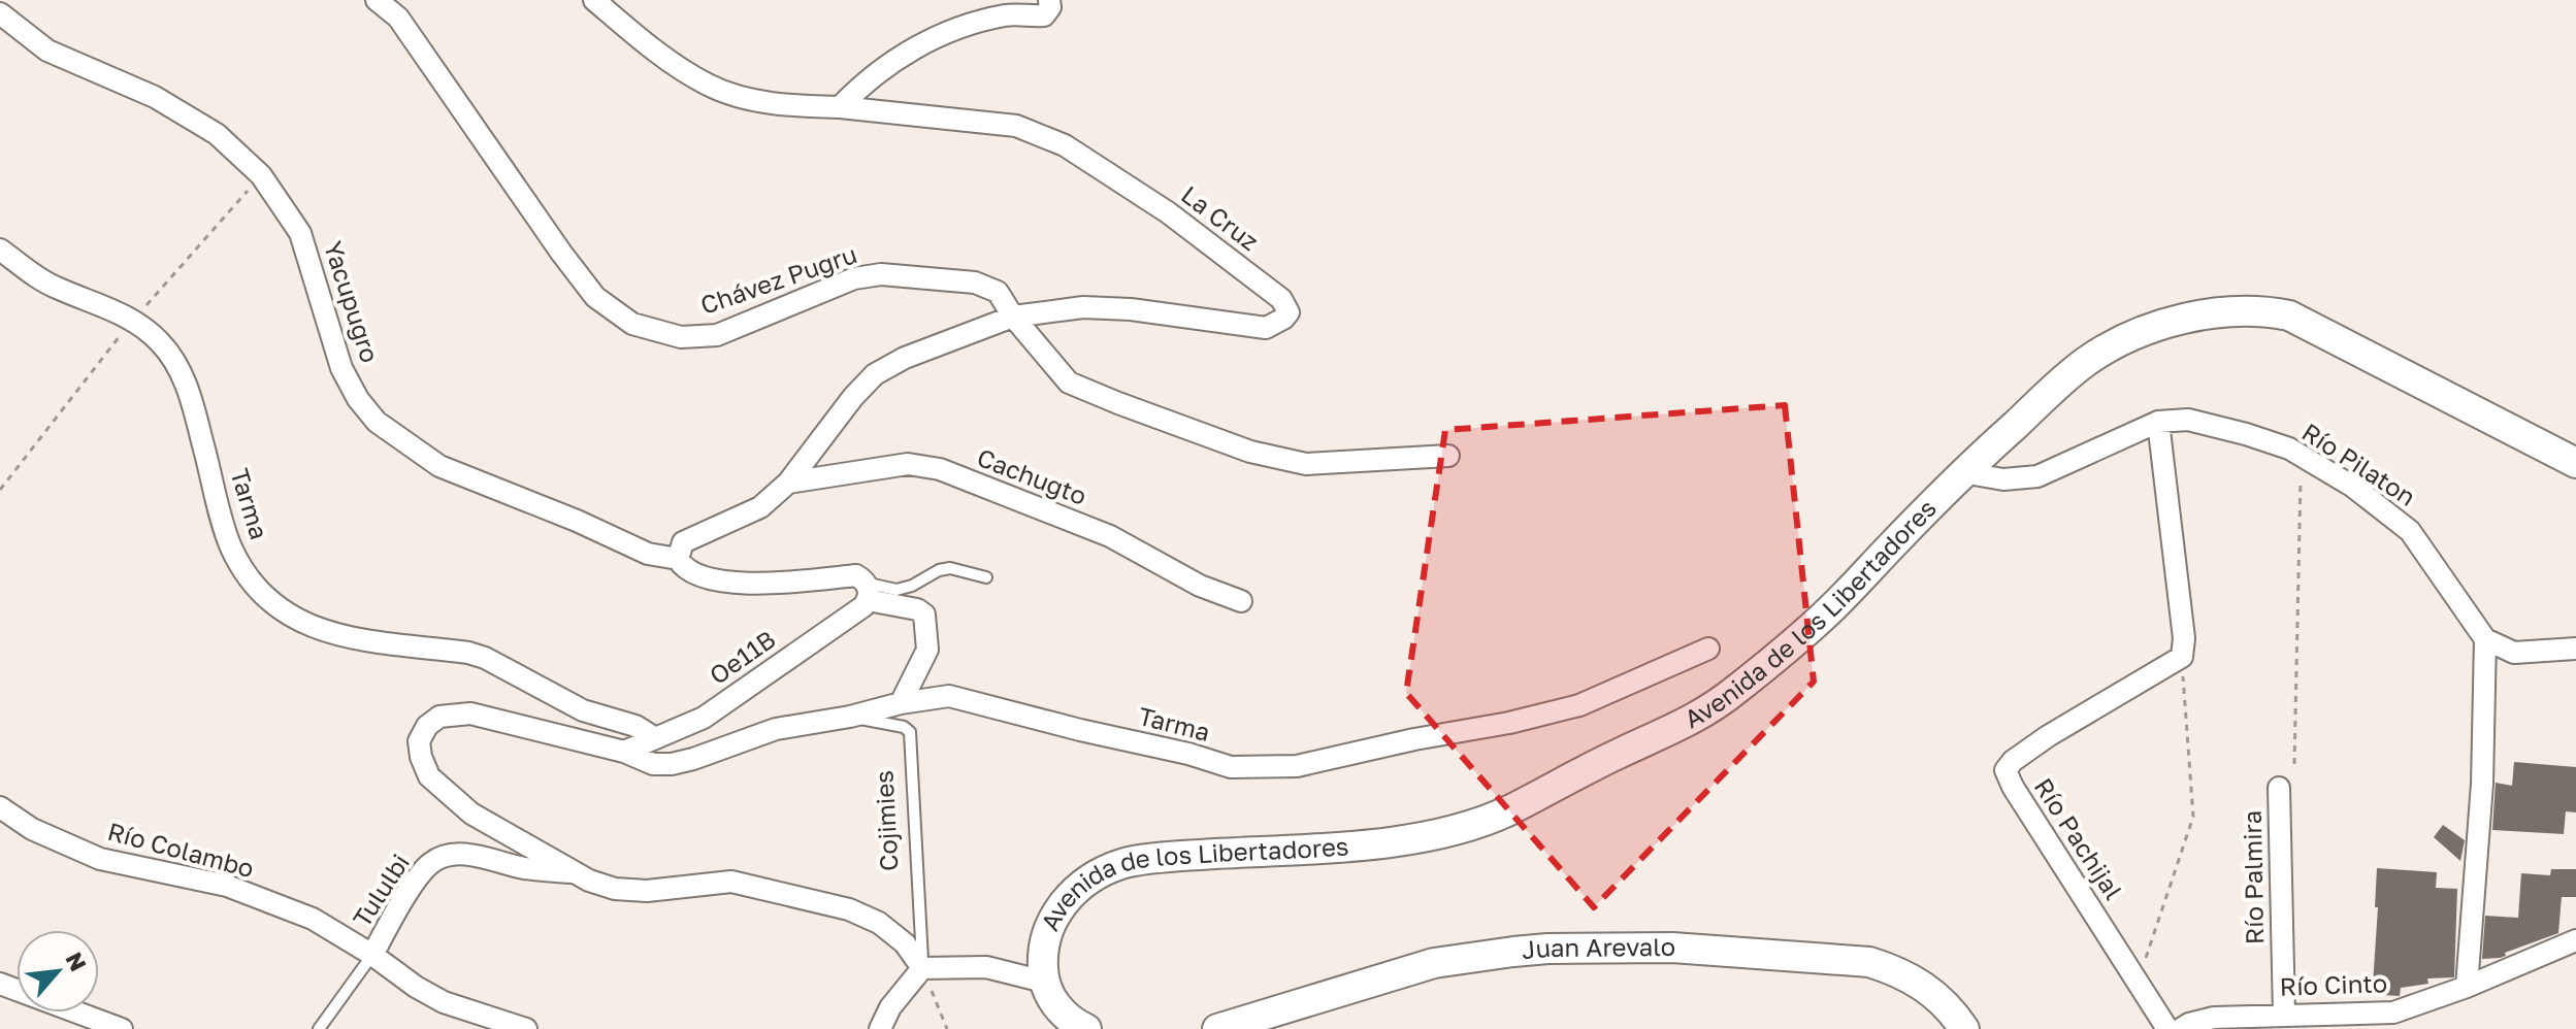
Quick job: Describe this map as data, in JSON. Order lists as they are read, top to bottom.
{
  "streets": {
    "street": [
      "La Cruz",
      "Chávez Pugru",
      "Yacupugro",
      "Río Pilaton",
      "Cachugto",
      "Tarma",
      "Avenida de los Libertadores",
      "Oe11B",
      "Río Pachijal",
      "Río Colambo",
      "Río Palmira",
      "Tululbi",
      "Juan Arevalo",
      "Río Cinto"
    ],
    "lane": ["Cojimies"]
  },
  "crossings": [
    ["La Cruz", "Chávez Pugru"],
    ["Yacupugro", "Tarma"],
    ["Yacupugro", "Oe11B"],
    ["Río Pilaton", "Avenida de los Libertadores"],
    ["Tarma", "Oe11B"],
    ["Tarma", "Cojimies"],
    ["Tarma", "Tululbi"],
    ["Río Colambo", "Tululbi"],
    ["Río Palmira", "Río Cinto"]
  ],
  "north": "top right"
}
